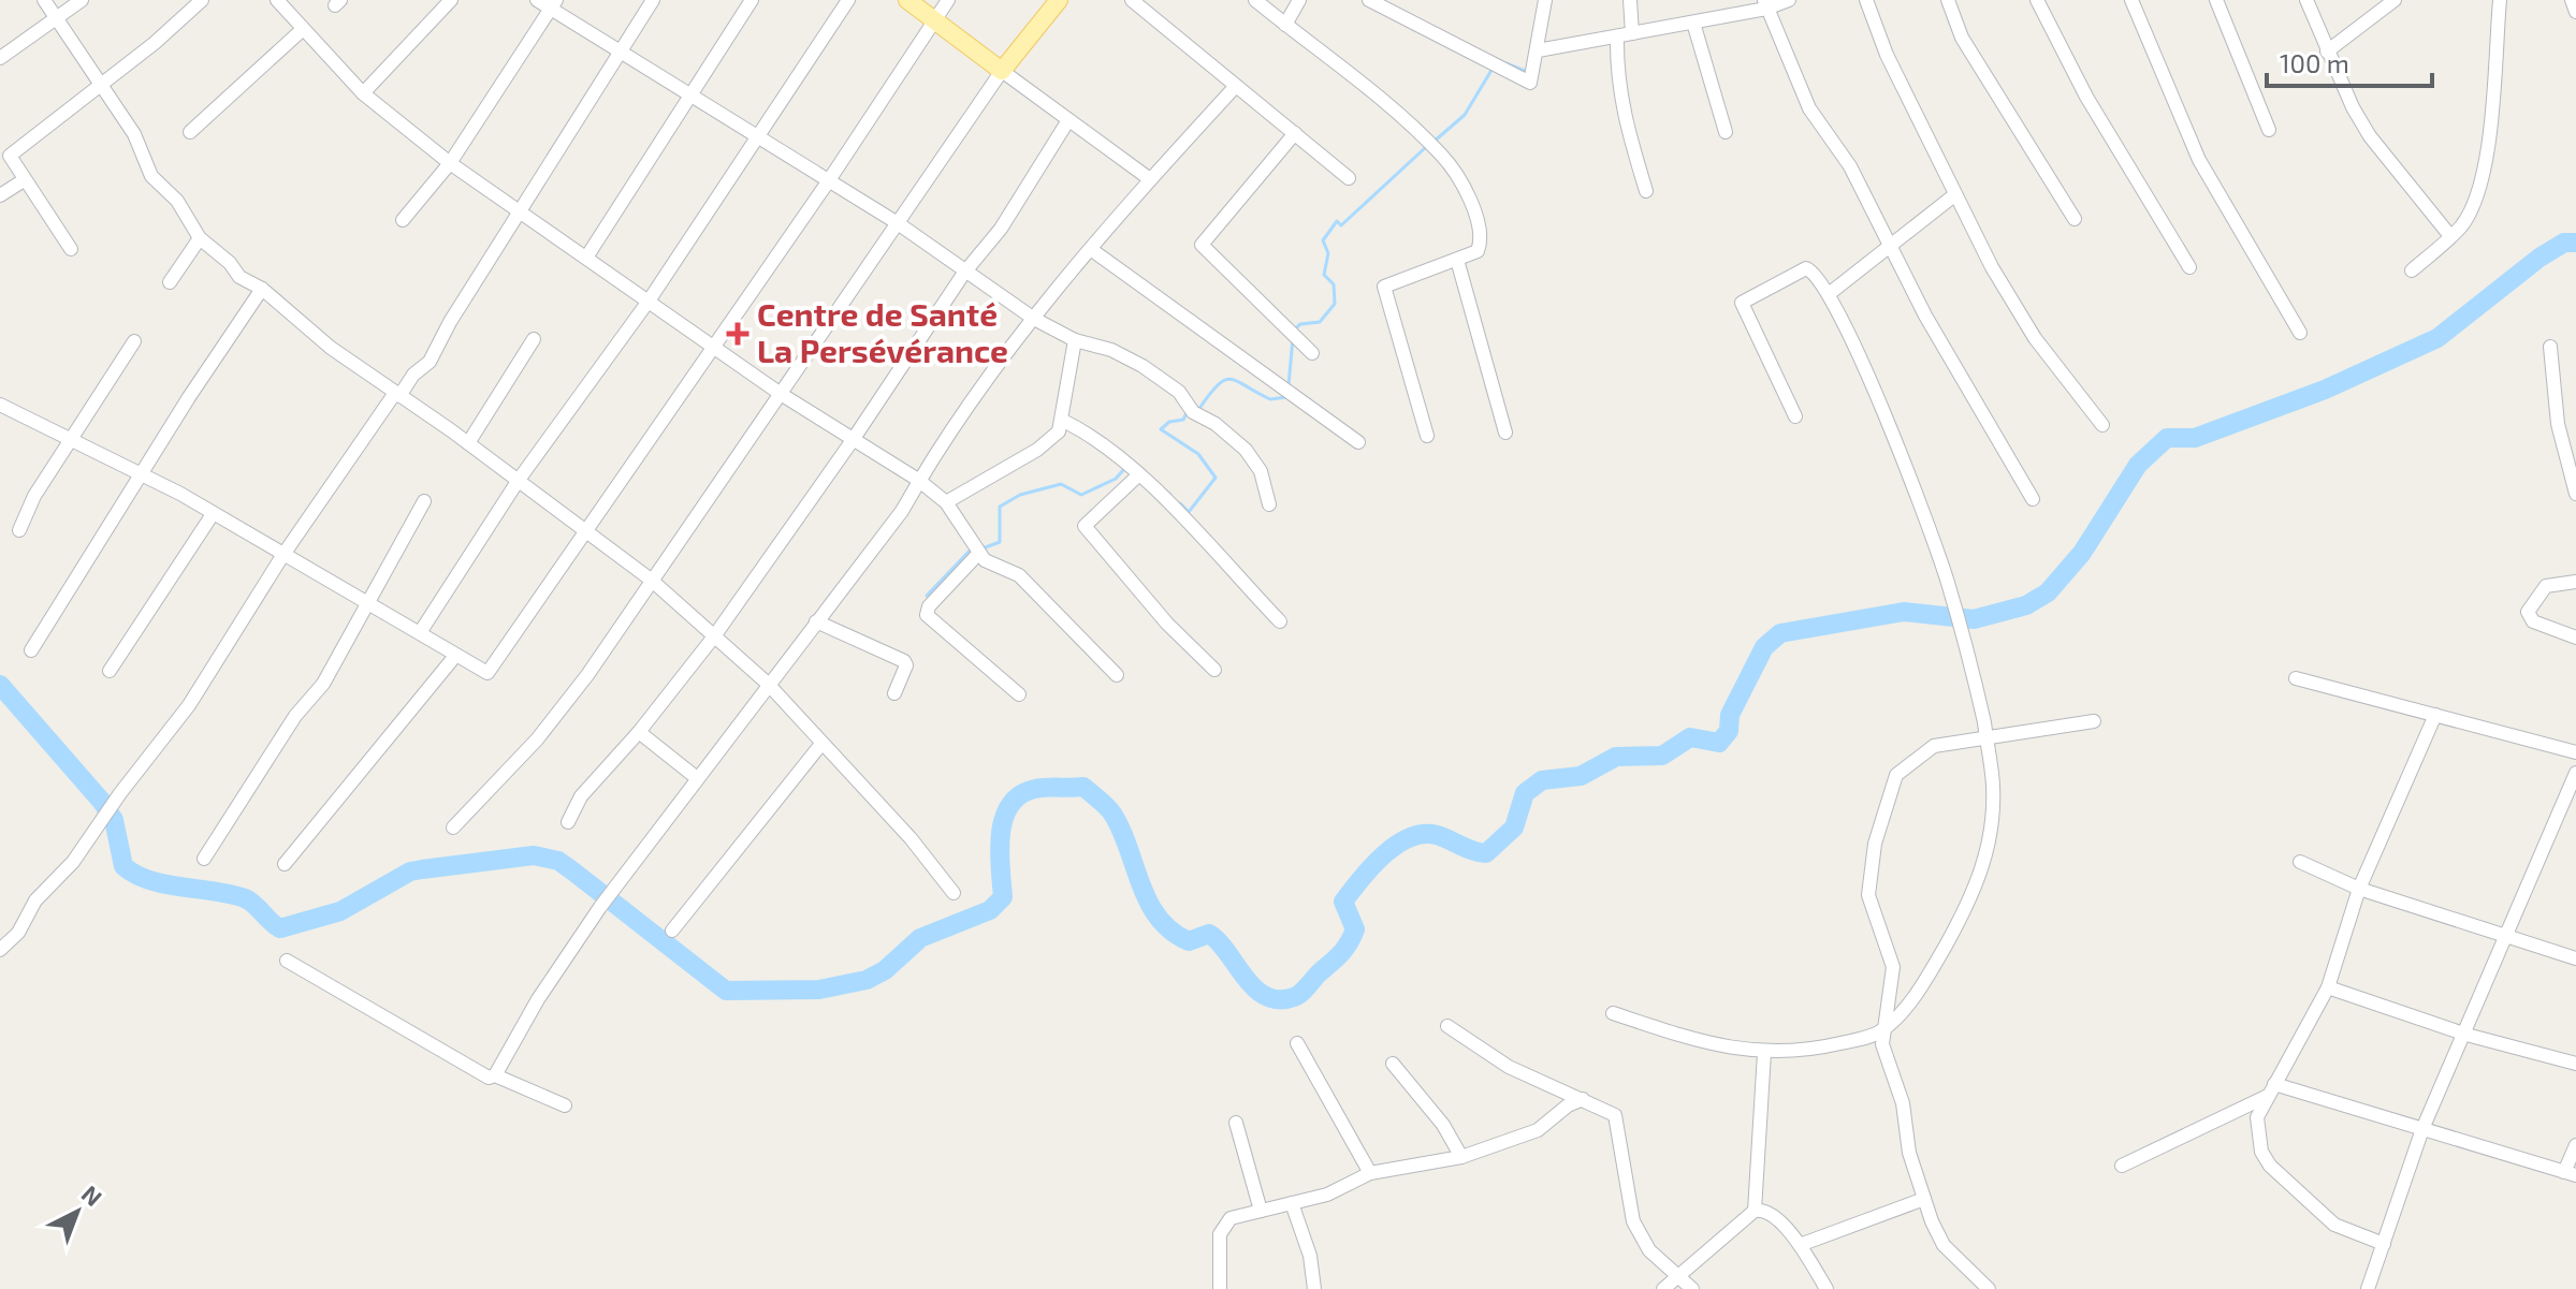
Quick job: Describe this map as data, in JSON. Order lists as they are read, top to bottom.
{
  "places": {
    "health": ["Centre de Santé La Persévérance"]
  },
  "scale_bar": "100 m",
  "north": "top right"
}
